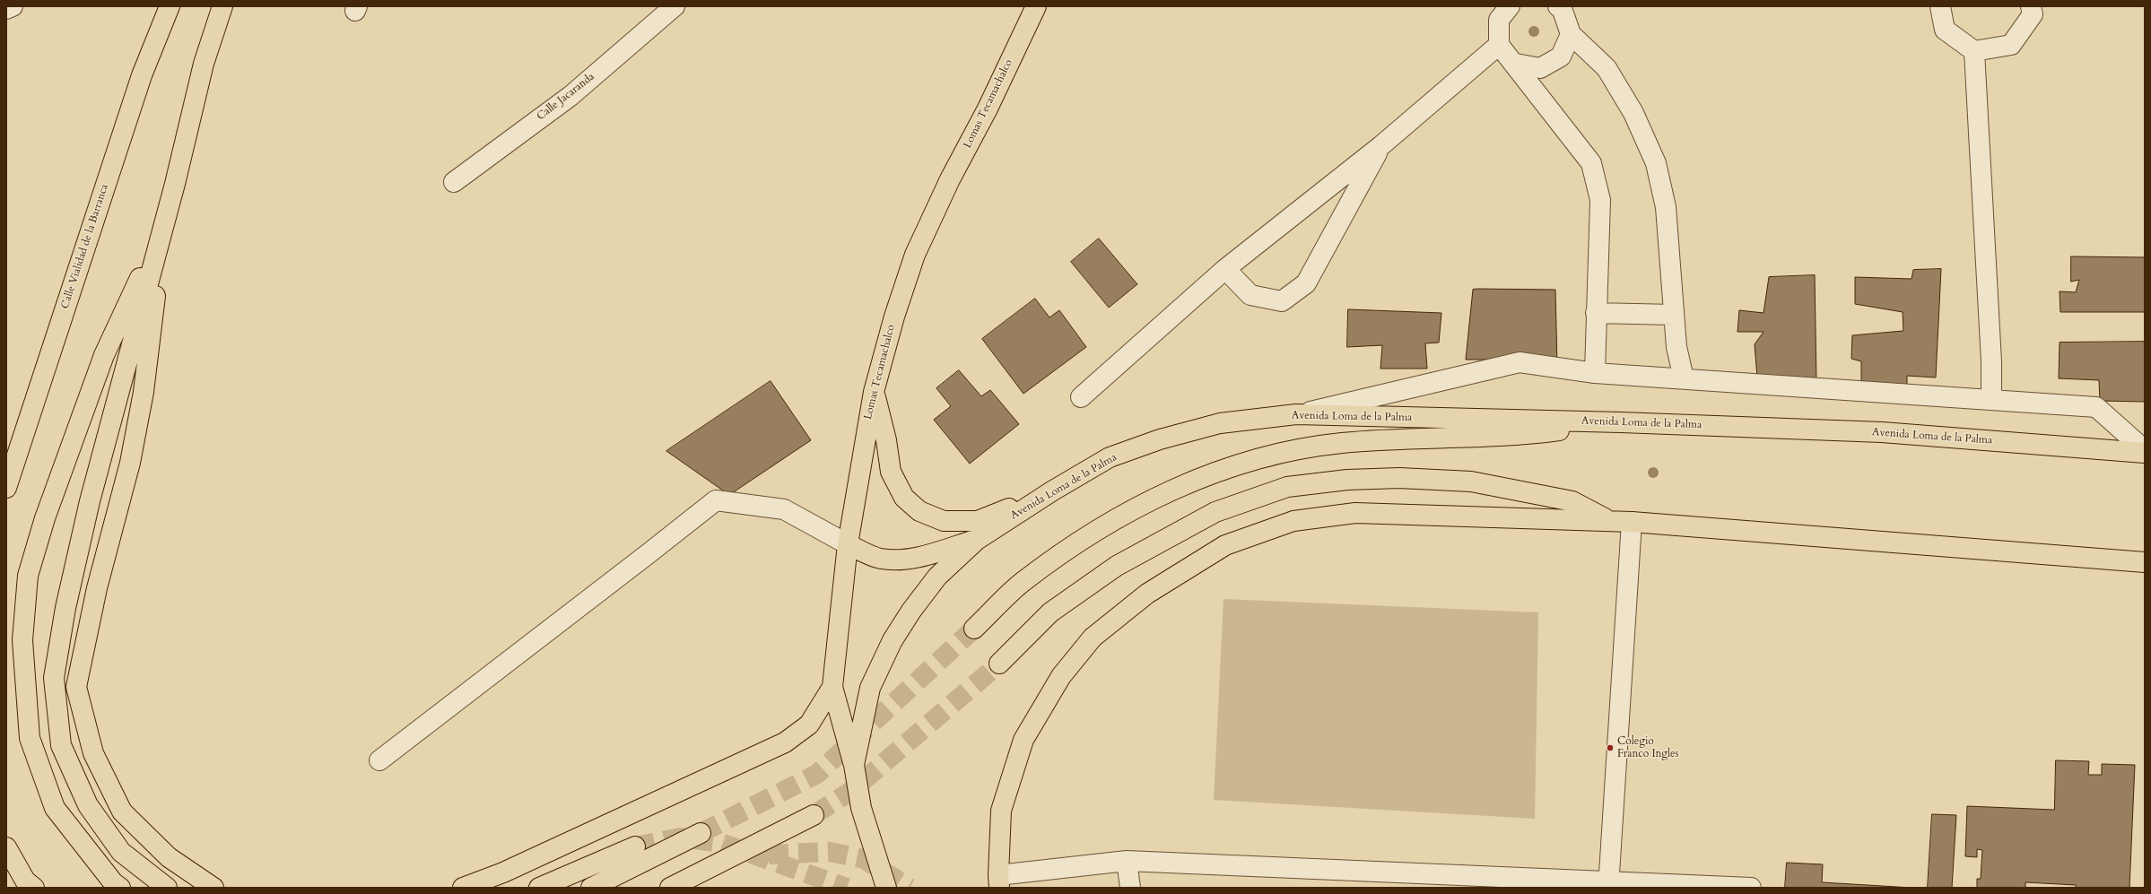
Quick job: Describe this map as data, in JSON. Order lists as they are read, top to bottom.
{
  "streets": {
    "main road": ["Lomas Tecamachalco", "Calle Vialidad de la Barranca", "Avenida Loma de la Palma"],
    "street": ["Calle Jacaranda"]
  },
  "crossings": [
    ["Lomas Tecamachalco", "Avenida Loma de la Palma"]
  ],
  "places": ["Colegio Franco Ingles"]
}
